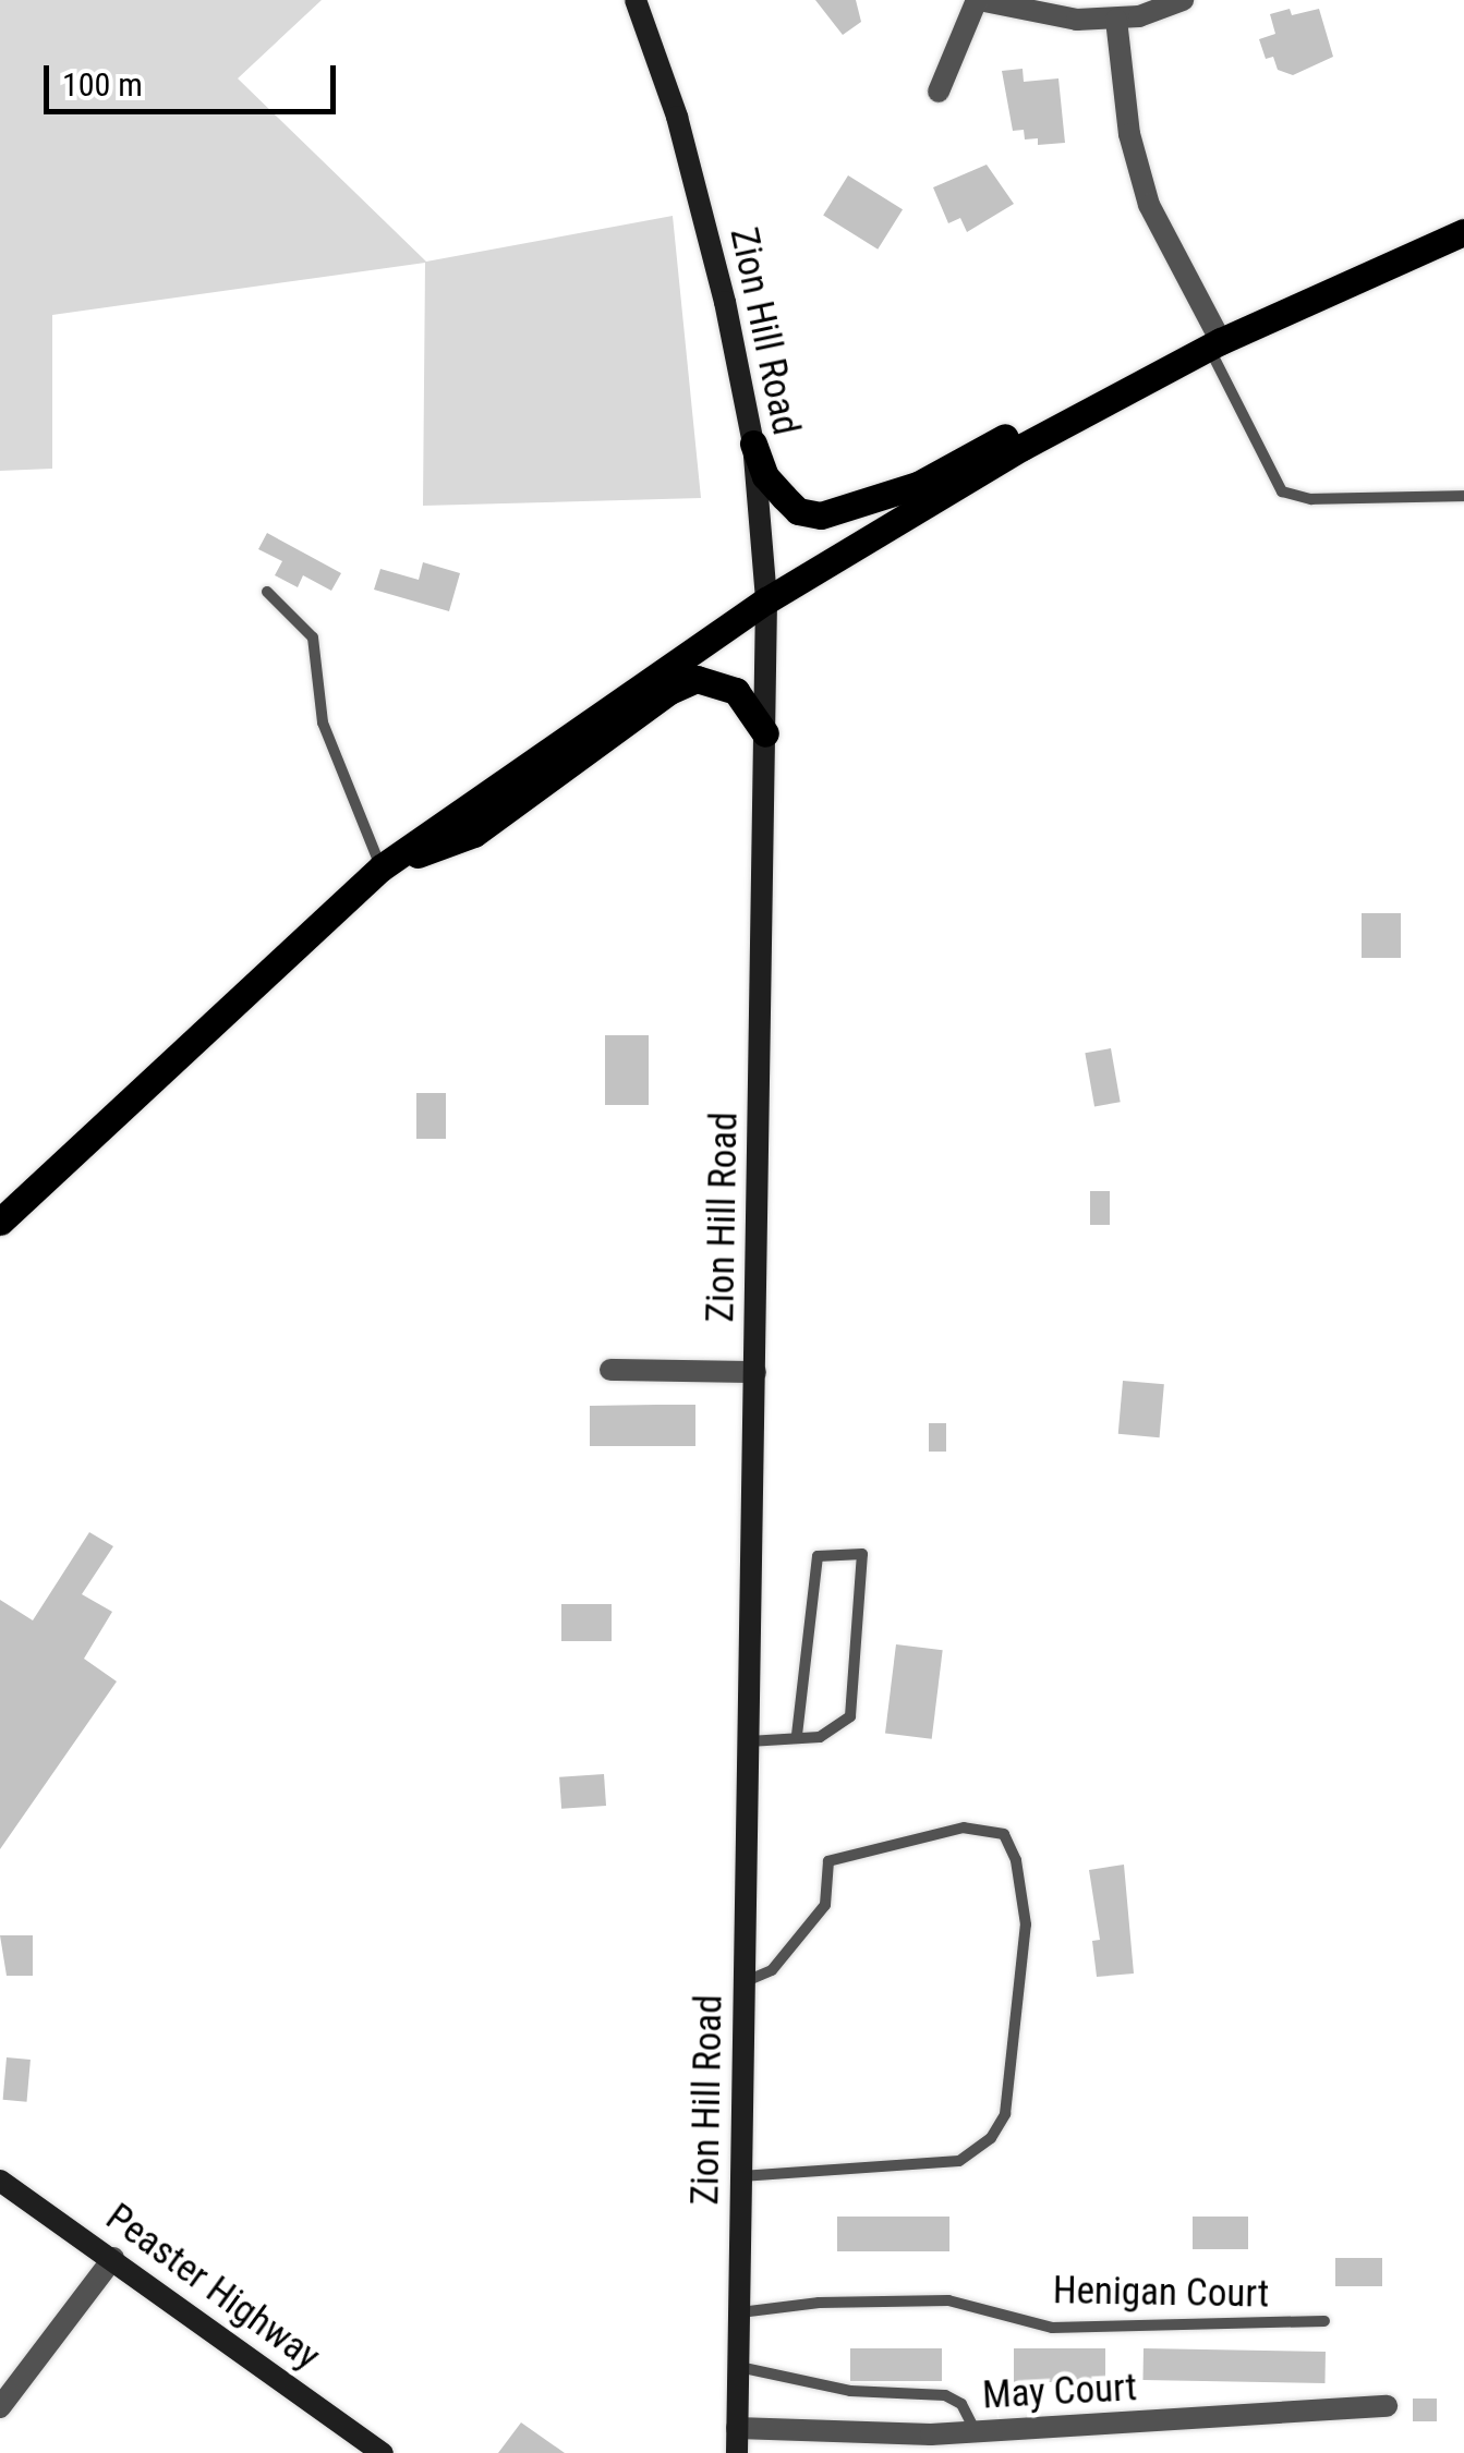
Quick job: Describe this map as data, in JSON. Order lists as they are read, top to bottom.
{
  "streets": {
    "main road": ["Zion Hill Road", "Peaster Highway"],
    "street": ["May Court"],
    "lane": ["Henigan Court"]
  },
  "crossings": [
    ["Zion Hill Road", "Henigan Court"],
    ["Zion Hill Road", "May Court"]
  ],
  "scale_bar": "100 m"
}
